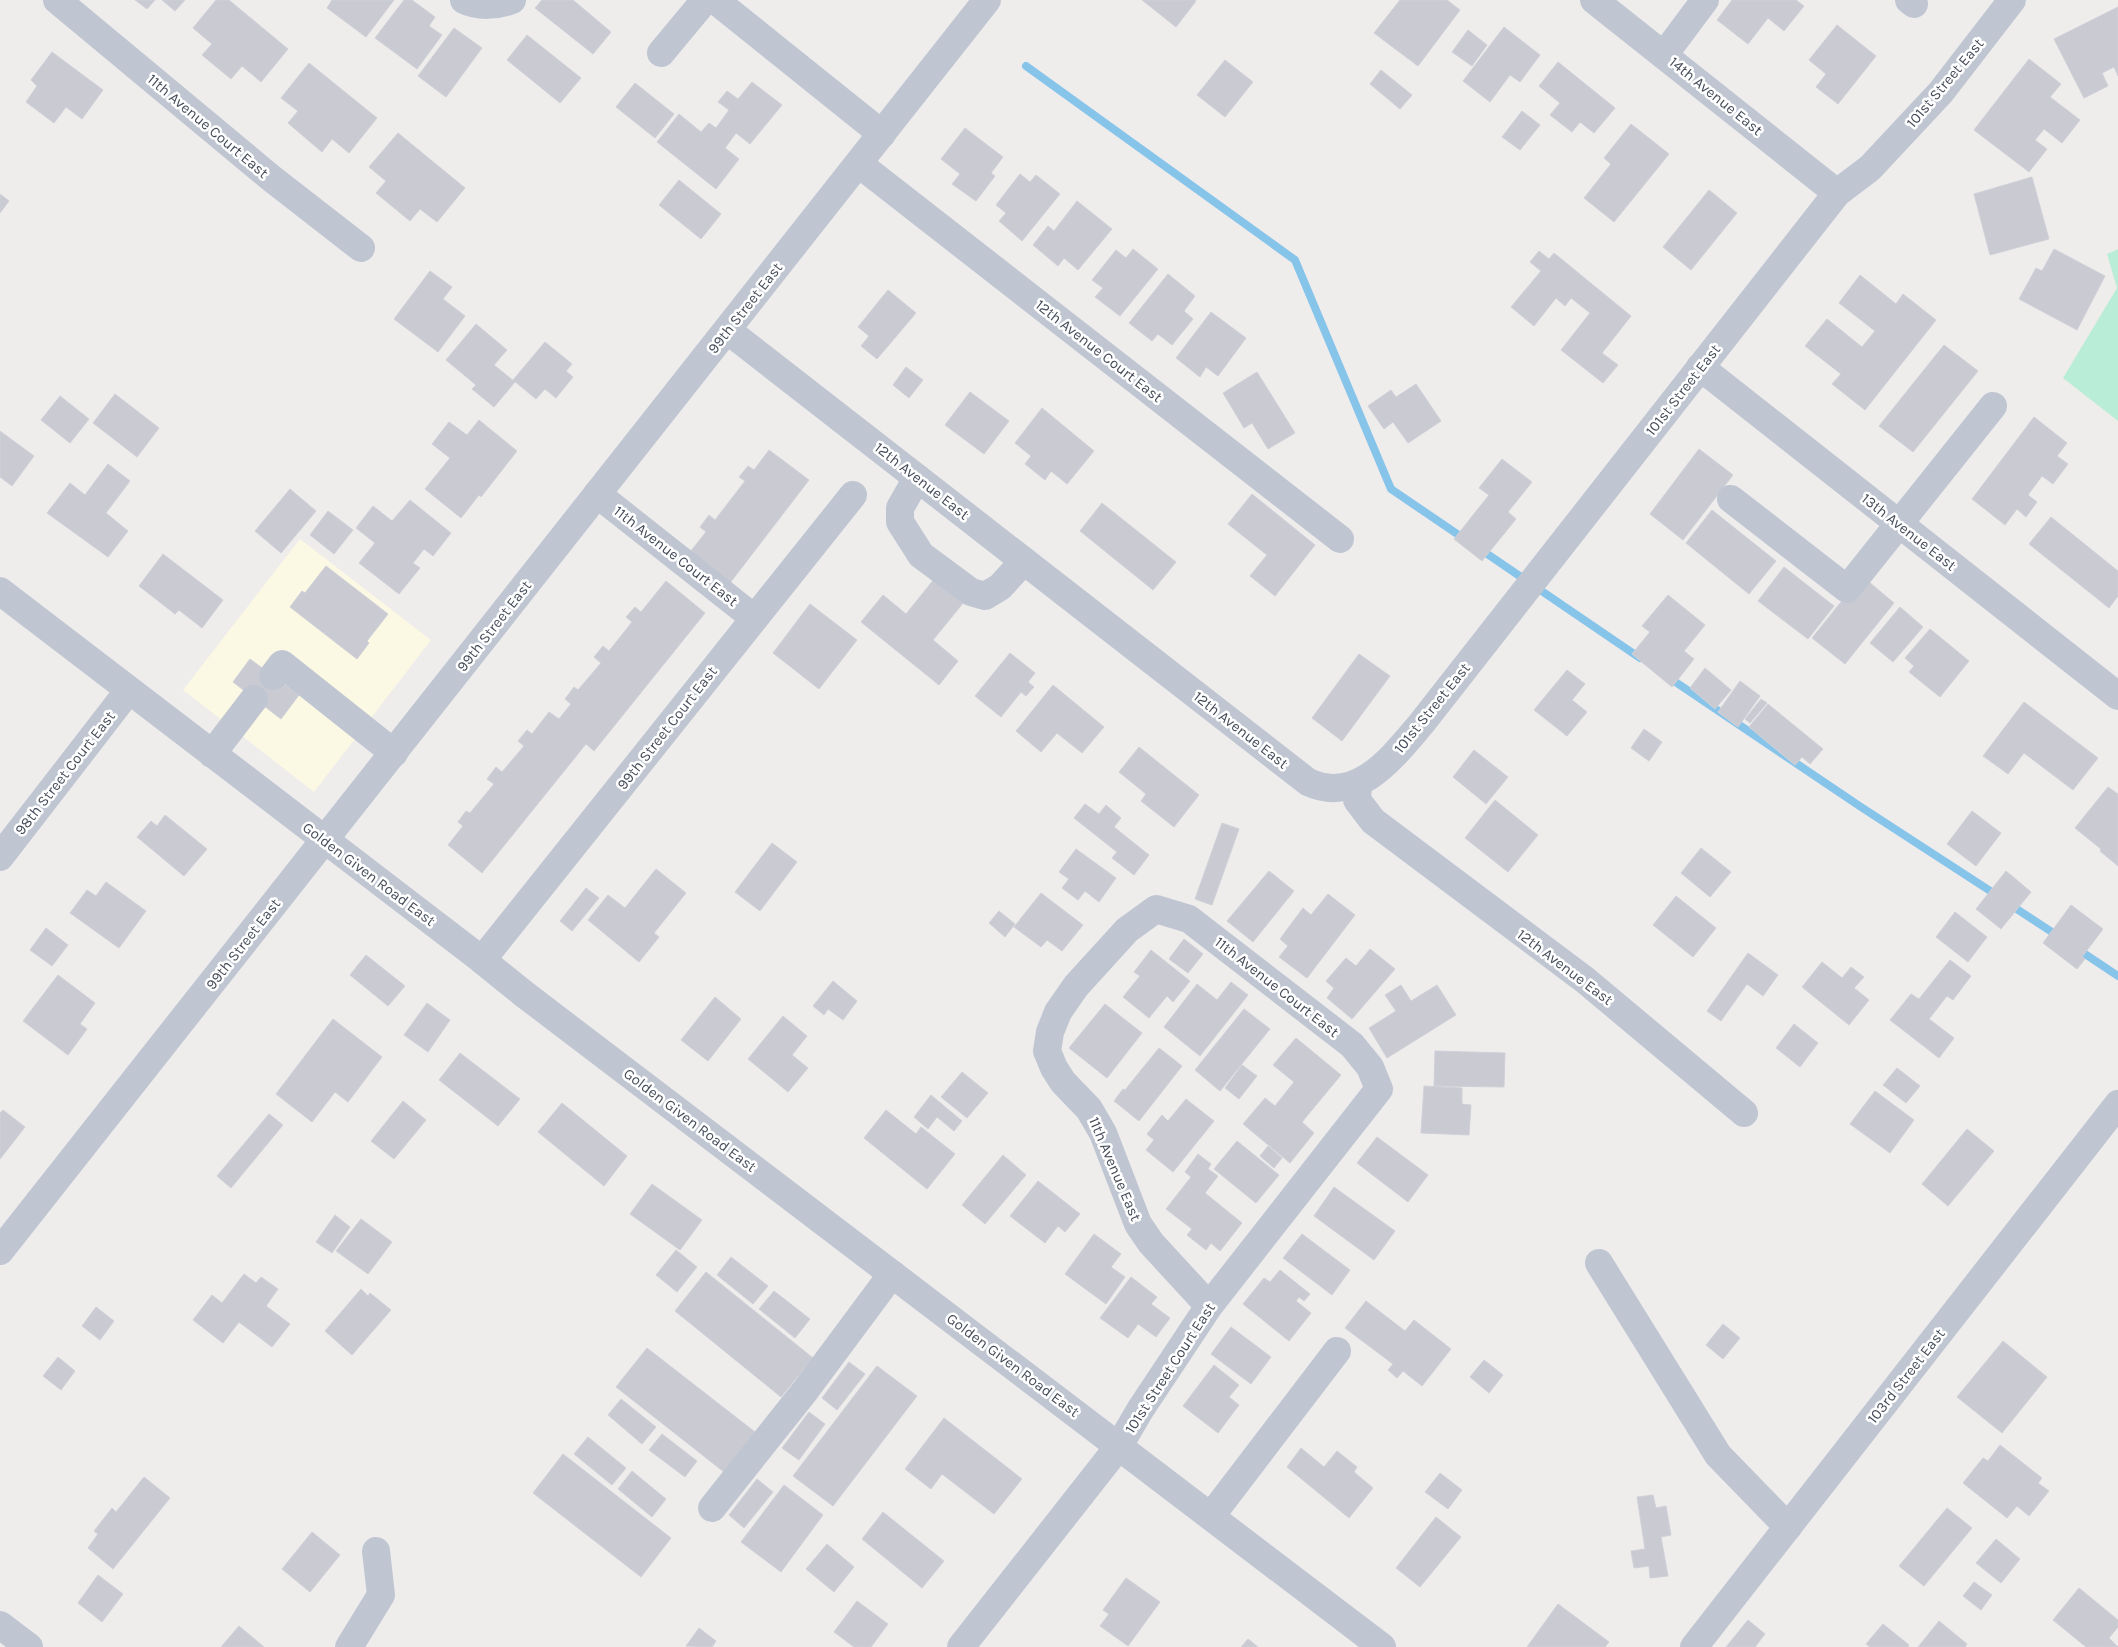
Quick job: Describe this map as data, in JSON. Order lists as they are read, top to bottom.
{
  "streets": {
    "street": [
      "101st Street East",
      "14th Avenue East",
      "11th Avenue Court East",
      "99th Street East",
      "12th Avenue Court East",
      "12th Avenue East",
      "13th Avenue East",
      "99th Street Court East",
      "98th Street Court East",
      "Golden Given Road East",
      "11th Avenue East",
      "101st Street Court East",
      "103rd Street East"
    ]
  },
  "crossings": [
    ["101st Street East", "14th Avenue East"],
    ["101st Street East", "12th Avenue East"],
    ["101st Street East", "13th Avenue East"],
    ["11th Avenue Court East", "99th Street East"],
    ["11th Avenue Court East", "99th Street Court East"],
    ["11th Avenue Court East", "11th Avenue East"],
    ["11th Avenue Court East", "101st Street Court East"],
    ["99th Street East", "12th Avenue Court East"],
    ["99th Street East", "12th Avenue East"],
    ["99th Street East", "Golden Given Road East"],
    ["99th Street Court East", "Golden Given Road East"],
    ["98th Street Court East", "Golden Given Road East"],
    ["Golden Given Road East", "101st Street Court East"],
    ["11th Avenue East", "101st Street Court East"]
  ]
}
